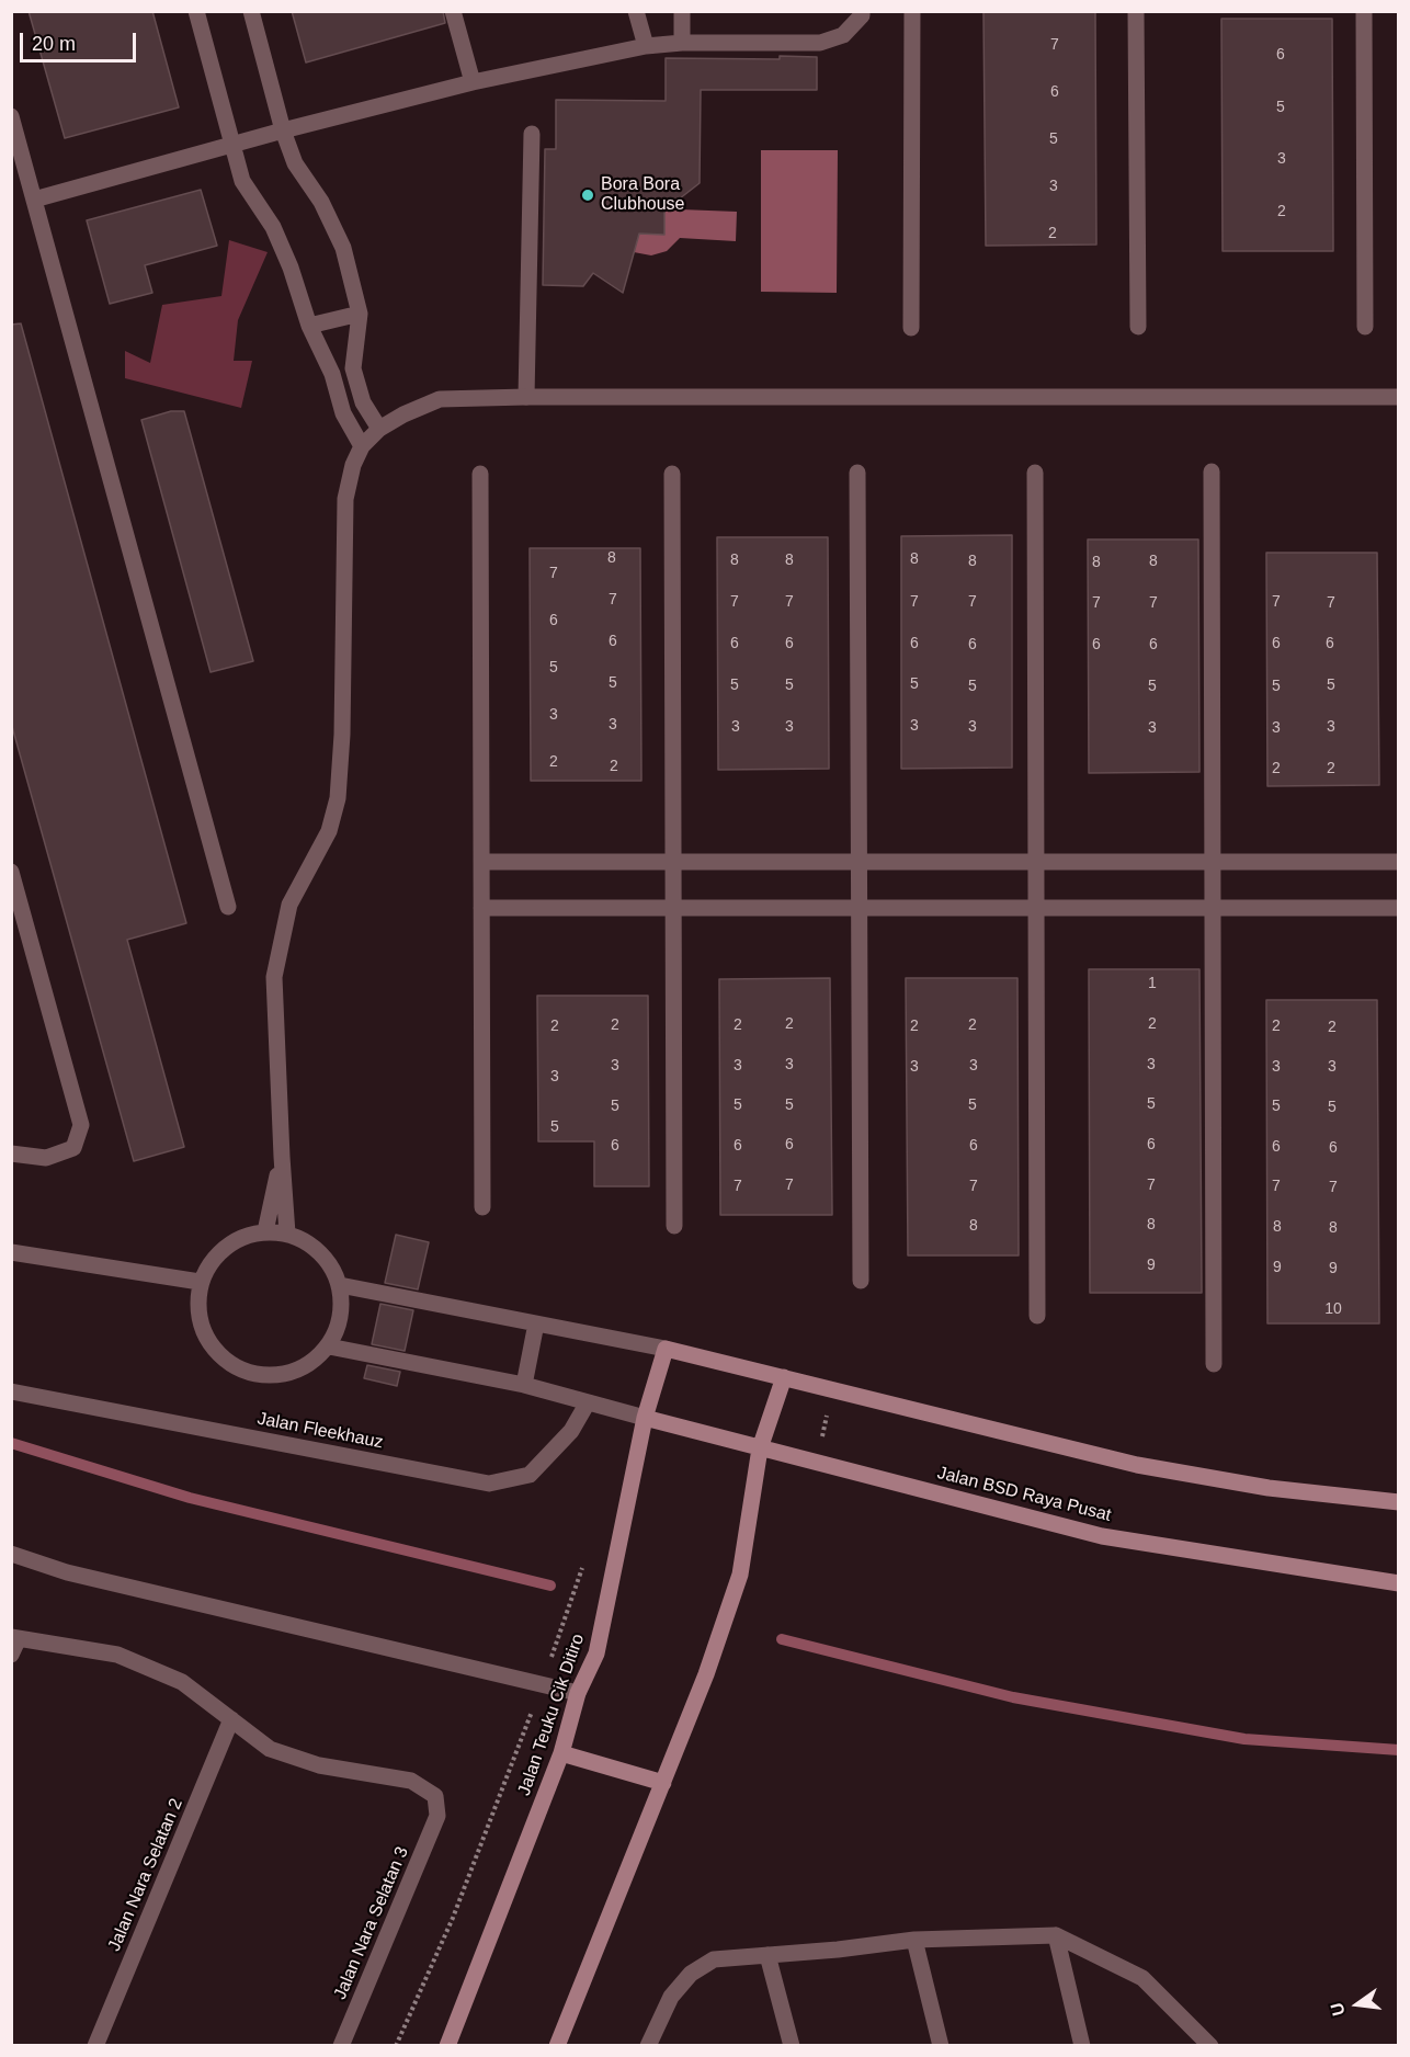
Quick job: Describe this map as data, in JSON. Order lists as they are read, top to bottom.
{
  "streets": {
    "main road": ["Jalan BSD Raya Pusat", "Jalan Teuku Cik Ditiro"],
    "street": ["Jalan Fleekhauz", "Jalan Nara Selatan 2", "Jalan Nara Selatan 3"]
  },
  "crossings": [
    ["Jalan BSD Raya Pusat", "Jalan Teuku Cik Ditiro"],
    ["Jalan Nara Selatan 2", "Jalan Nara Selatan 3"]
  ],
  "places": ["Bora Bora Clubhouse"],
  "house_numbers": [
    "7",
    "6",
    "6",
    "5",
    "5",
    "3",
    "3",
    "2",
    "2",
    "8",
    "8",
    "8",
    "8",
    "8",
    "8",
    "8",
    "7",
    "7",
    "7",
    "7",
    "7",
    "7",
    "7",
    "7",
    "7",
    "7",
    "6",
    "6",
    "6",
    "6",
    "6",
    "6",
    "6",
    "6",
    "6",
    "6",
    "5",
    "5",
    "5",
    "5",
    "5",
    "5",
    "5",
    "5",
    "5",
    "3",
    "3",
    "3",
    "3",
    "3",
    "3",
    "3",
    "3",
    "3",
    "2",
    "2",
    "2",
    "2",
    "1",
    "2",
    "2",
    "2",
    "2",
    "2",
    "2",
    "2",
    "2",
    "2",
    "3",
    "3",
    "3",
    "3",
    "3",
    "3",
    "3",
    "3",
    "3",
    "5",
    "5",
    "5",
    "5",
    "5",
    "5",
    "5",
    "5",
    "6",
    "6",
    "6",
    "6",
    "6",
    "6",
    "6",
    "7",
    "7",
    "7",
    "7",
    "7",
    "7",
    "8",
    "8",
    "8",
    "8",
    "9",
    "9",
    "9",
    "10"
  ],
  "scale_bar": "20 m",
  "north": "left"
}
